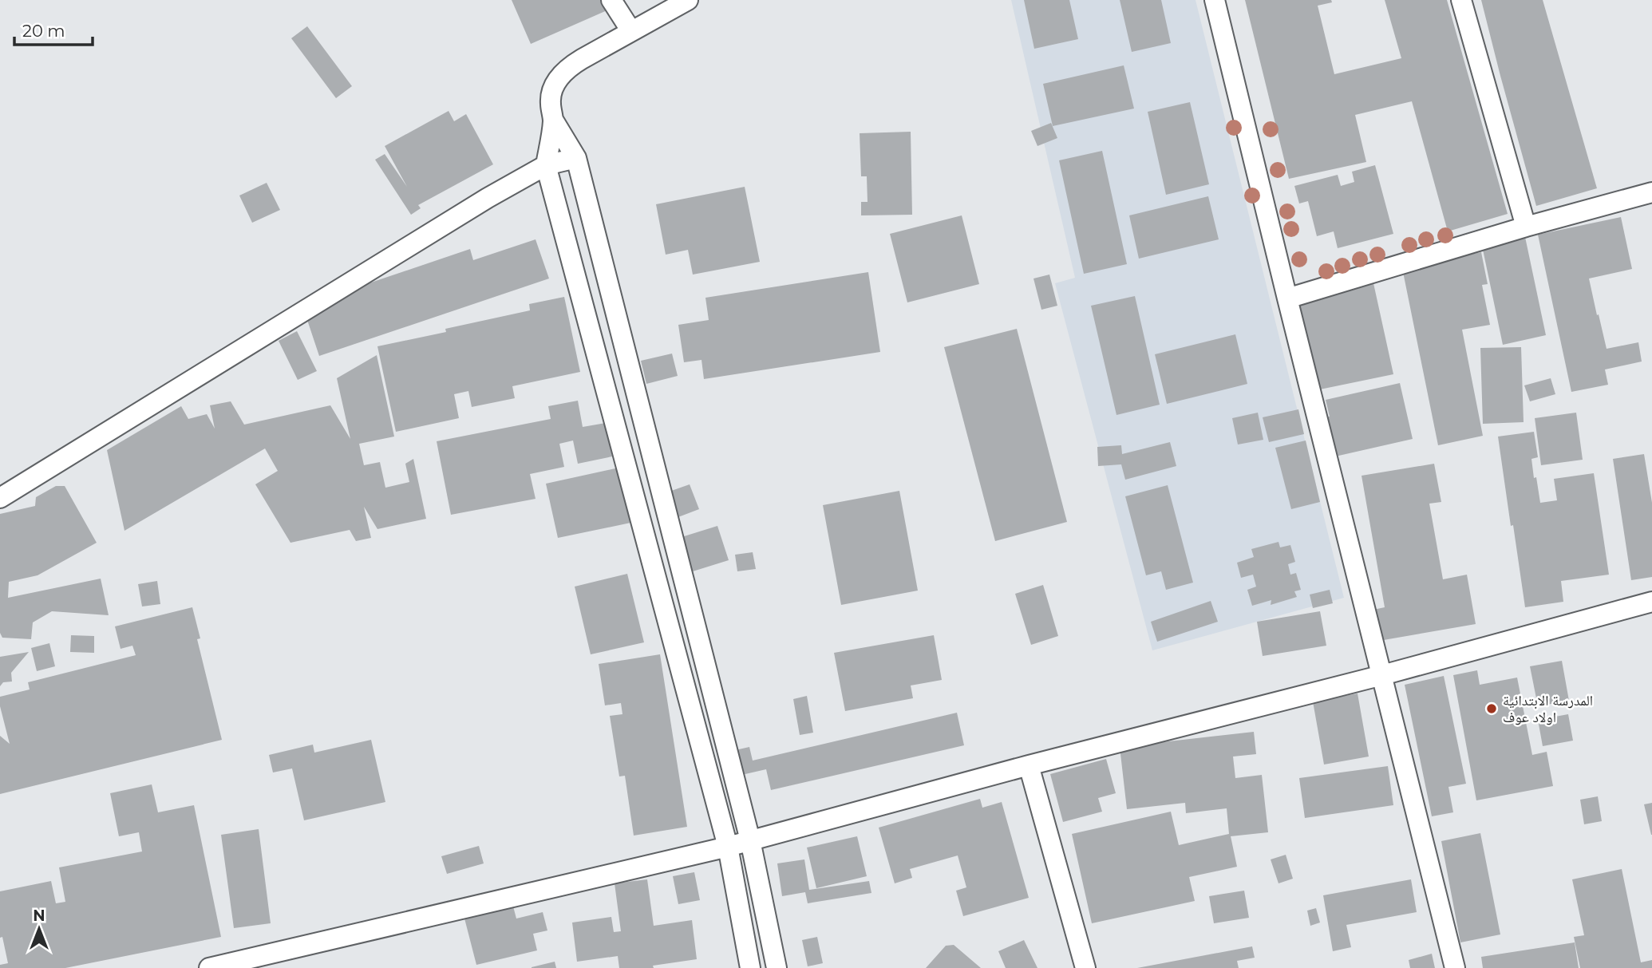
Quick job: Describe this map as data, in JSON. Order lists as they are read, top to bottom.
{
  "places": ["المدرسة الابتدائية اولاد عوف"],
  "scale_bar": "20 m",
  "north": "top"
}
